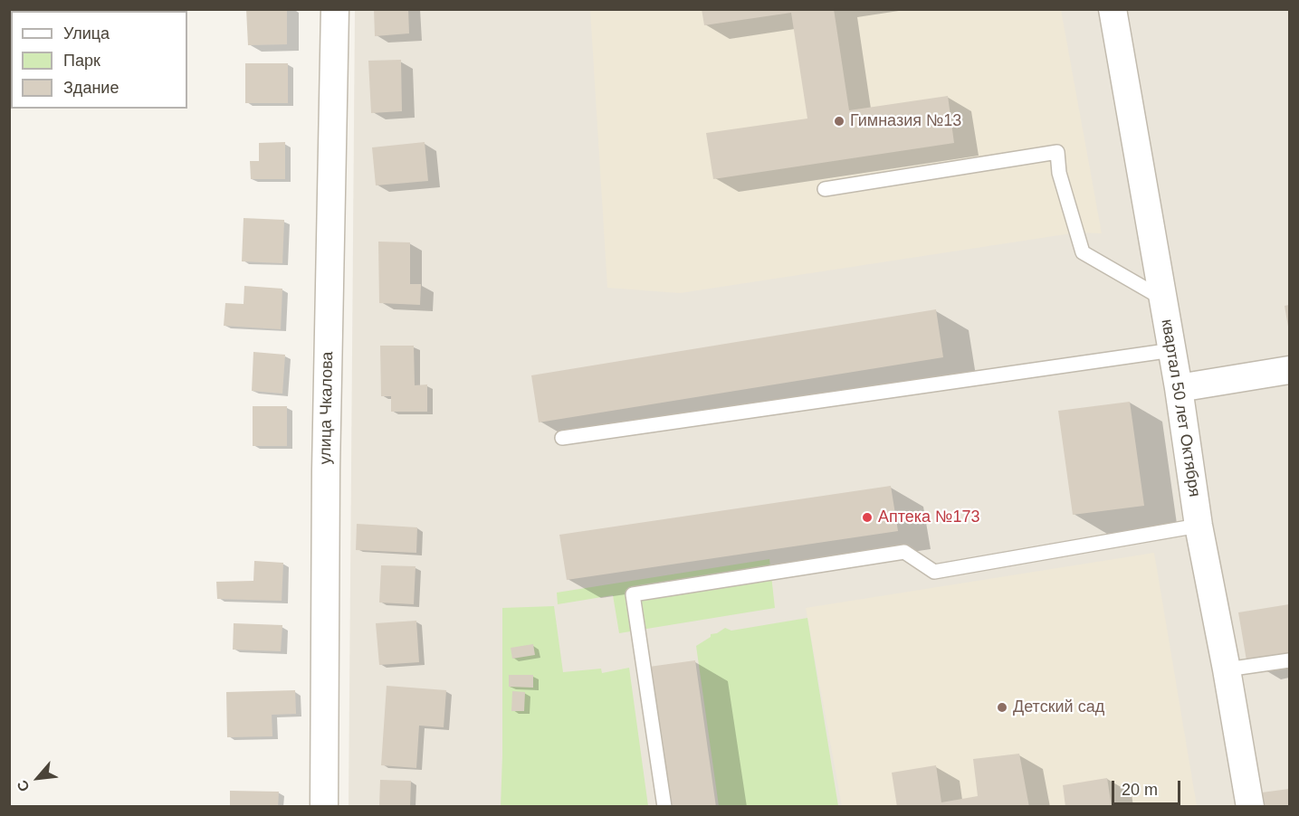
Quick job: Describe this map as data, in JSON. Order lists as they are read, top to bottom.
{
  "streets": {
    "street": ["улица Чкалова", "квартал 50 лет Октября"]
  },
  "places": ["Гимназия №13", "Аптека №173", "Детский сад"],
  "legend": ["Улица", "Парк", "Здание"],
  "scale_bar": "20 m",
  "north": "bottom left"
}
